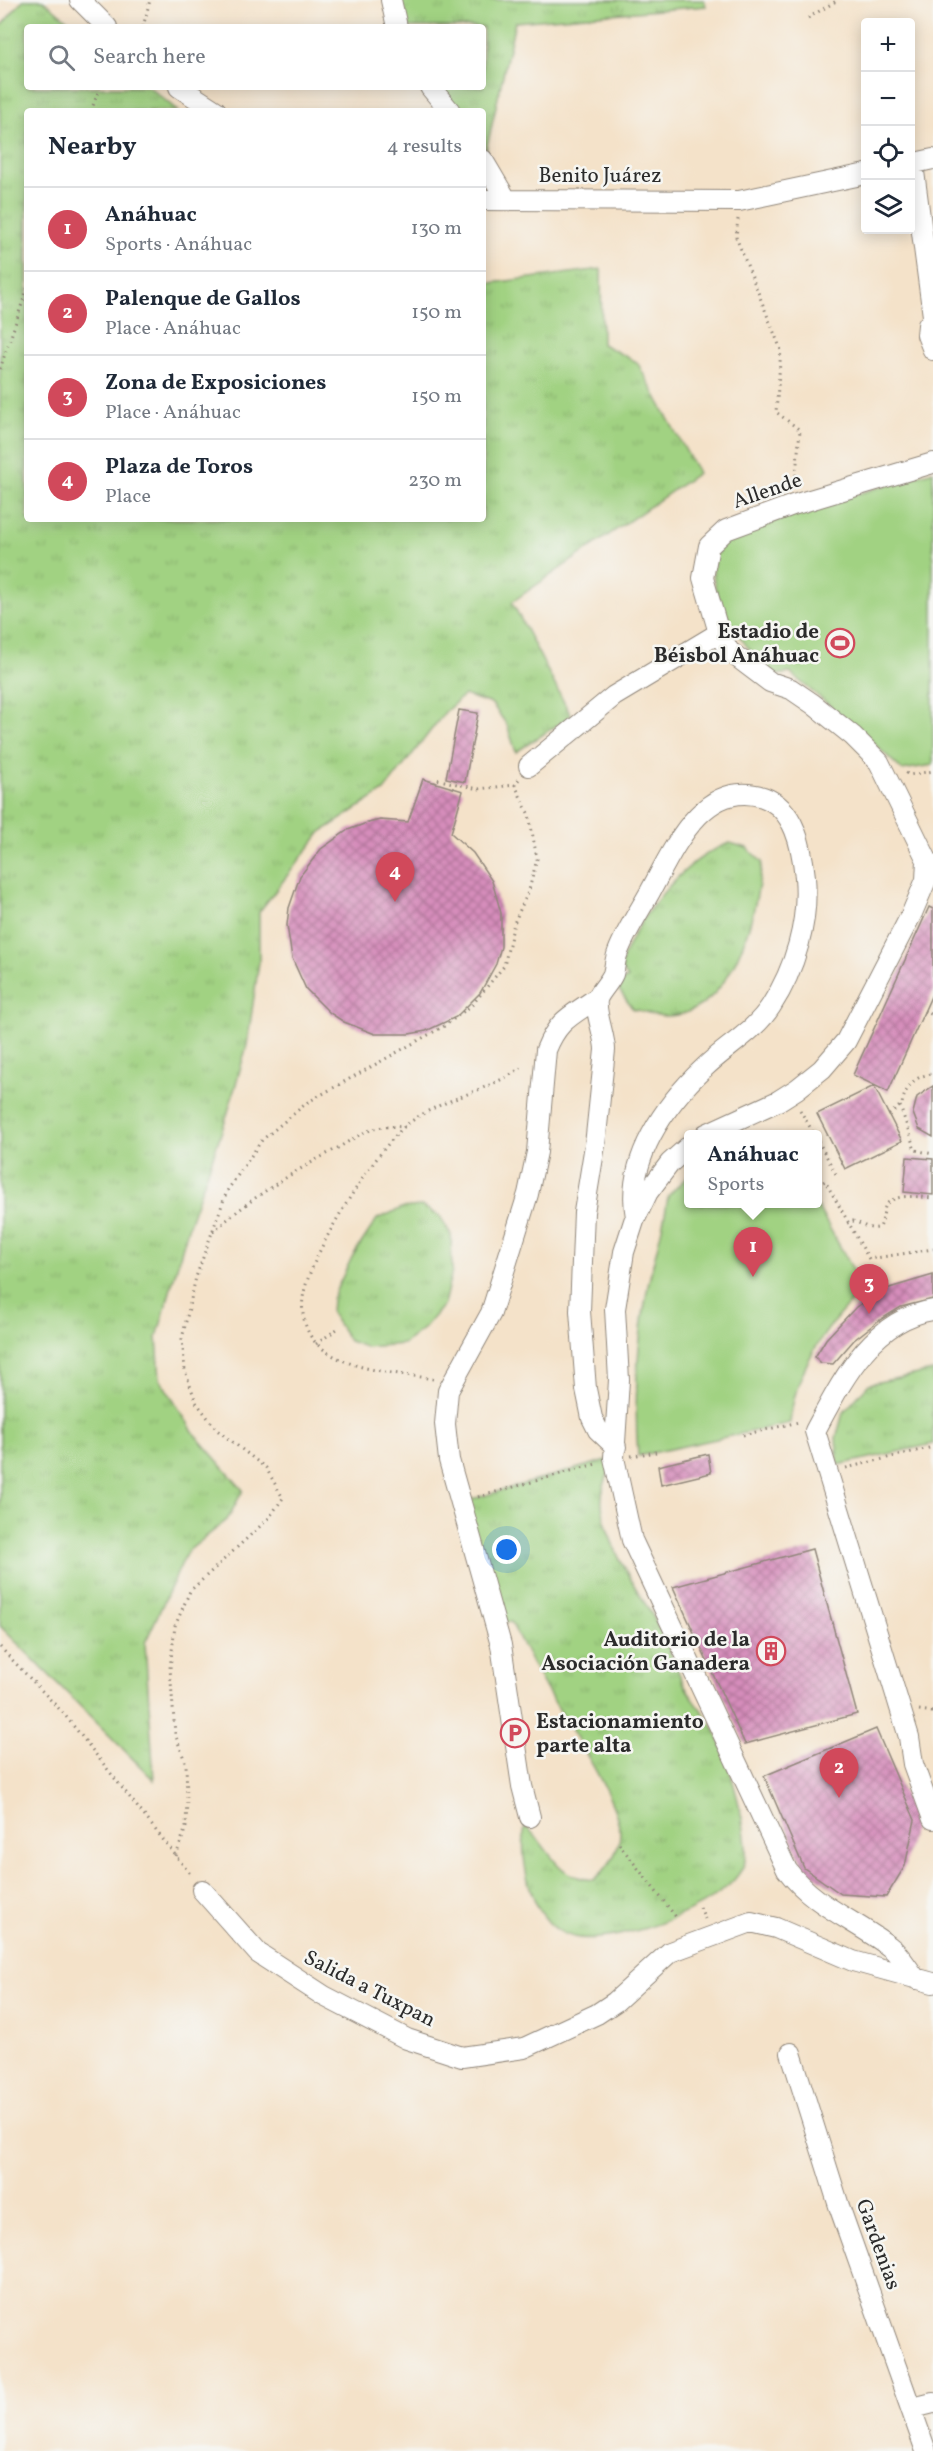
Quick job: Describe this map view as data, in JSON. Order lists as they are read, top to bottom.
{
  "streets": {
    "street": [
      "Benito Juárez",
      "Allende",
      "Salida a Tuxpan",
      "Gardenias"
    ]
  },
  "places": {
    "sports": ["Estadio de Béisbol Anáhuac"],
    "building": ["Auditorio de la Asociación Ganadera"],
    "parking": ["Estacionamiento parte alta"]
  },
  "page": {
    "map_buttons": ["+", "−"],
    "search": "Search here",
    "heading": ["Nearby", "4 results"],
    "list": [
      {
        "mark": "1",
        "name": "Anáhuac",
        "note": "Sports · Anáhuac",
        "value": "130 m"
      },
      {
        "mark": "2",
        "name": "Palenque de Gallos",
        "note": "Place · Anáhuac",
        "value": "150 m"
      },
      {
        "mark": "3",
        "name": "Zona de Exposiciones",
        "note": "Place · Anáhuac",
        "value": "150 m"
      },
      {
        "mark": "4",
        "name": "Plaza de Toros",
        "note": "Place",
        "value": "230 m"
      }
    ],
    "pins": [
      "4",
      "1",
      "3",
      "2"
    ],
    "popup": ["Anáhuac", "Sports"]
  }
}
